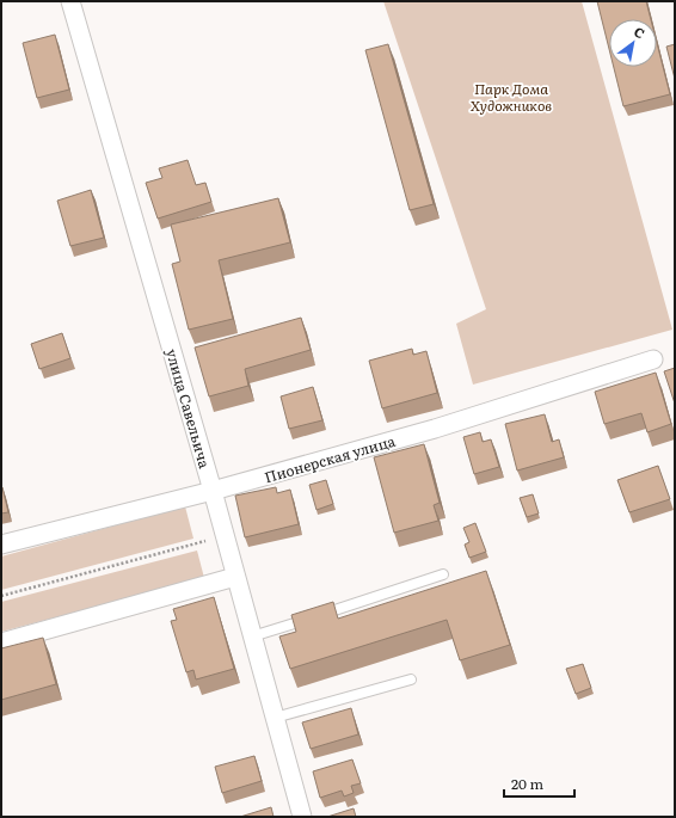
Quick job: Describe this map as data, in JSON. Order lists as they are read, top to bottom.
{
  "streets": {
    "street": ["улица Савельича", "Пионерская улица"]
  },
  "crossings": [
    ["улица Савельича", "Пионерская улица"]
  ],
  "parks": ["Парк Дома Художников"],
  "scale_bar": "20 m",
  "north": "top right"
}
